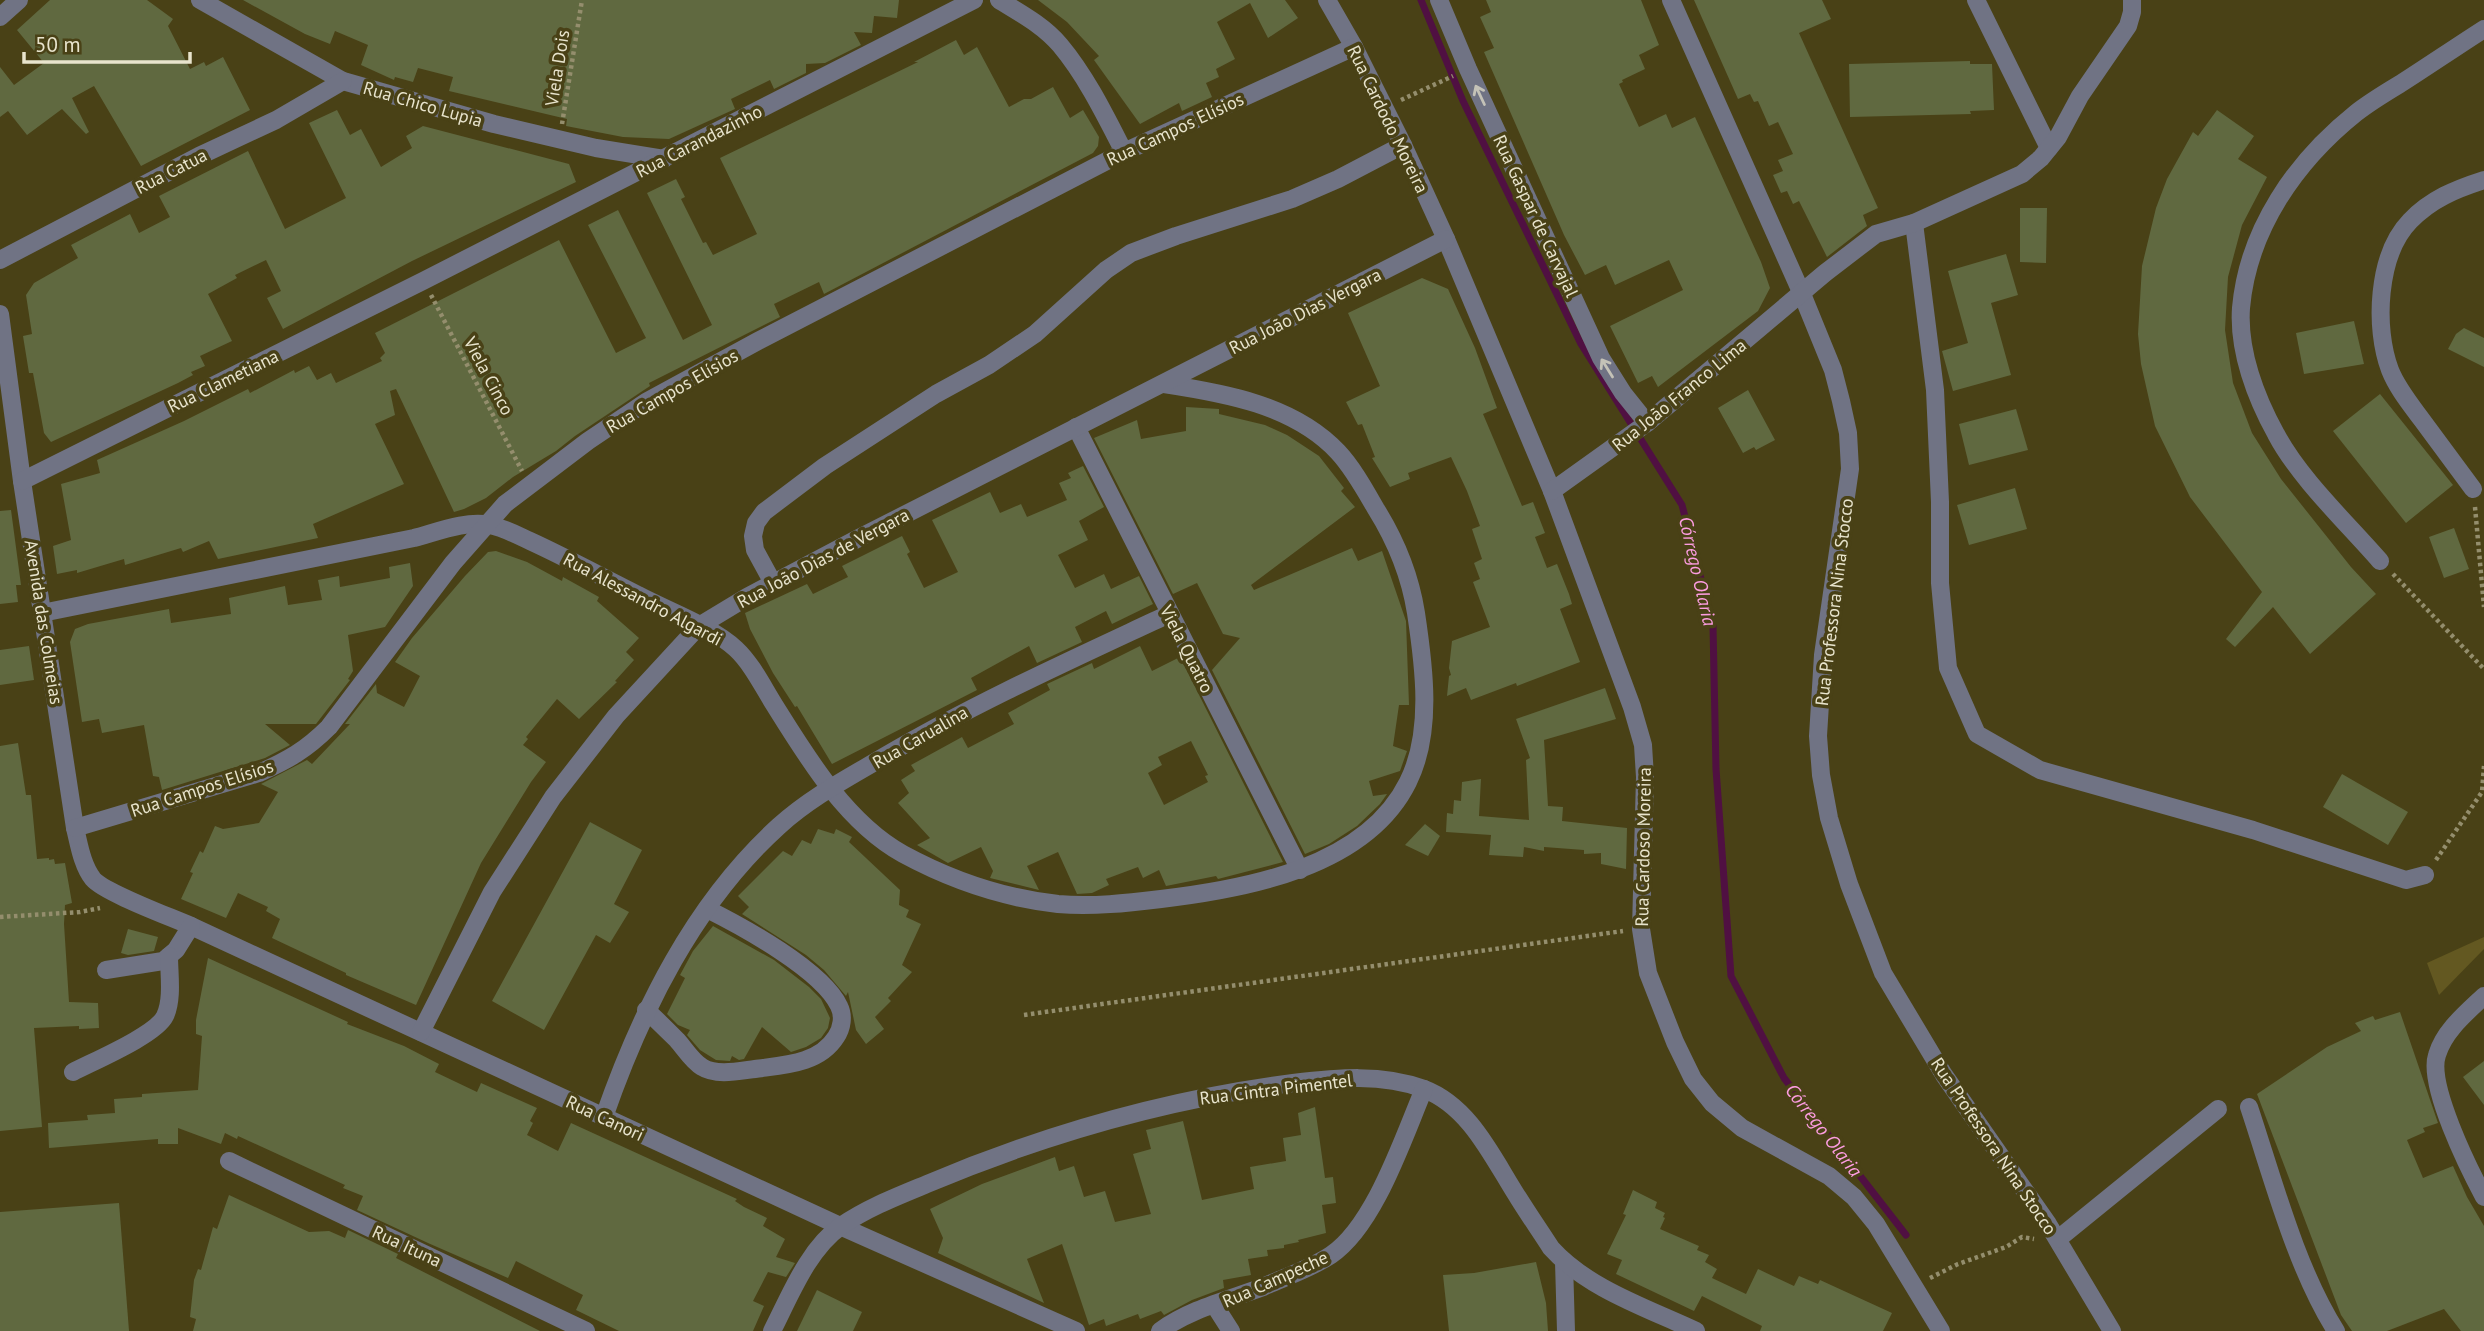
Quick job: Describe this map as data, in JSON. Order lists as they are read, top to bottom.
{
  "streets": {
    "street": [
      "Rua Chico Lupia",
      "Rua Cardodo Moreira",
      "Rua Campos Elísios",
      "Rua Carandazinho",
      "Rua Catua",
      "Rua Gaspar de Carvajal",
      "Rua João Dias Vergara",
      "Rua Clametiana",
      "Rua João Franco Lima",
      "Rua João Dias de Vergara",
      "Rua Alessandro Algardi",
      "Rua Professora Nina Stocco",
      "Avenida das Colmeias",
      "Viela Quatro",
      "Rua Carualina",
      "Rua Cardoso Moreira",
      "Rua Cintra Pimentel",
      "Rua Canori",
      "Rua Ituna",
      "Rua Campeche"
    ],
    "path": ["Viela Dois", "Viela Cinco"]
  },
  "crossings": [
    ["Viela Dois", "Rua Chico Lupia"],
    ["Rua Chico Lupia", "Rua Carandazinho"],
    ["Rua Chico Lupia", "Rua Catua"],
    ["Rua Cardodo Moreira", "Rua Campos Elísios"],
    ["Rua Cardodo Moreira", "Rua João Dias Vergara"],
    ["Rua Cardodo Moreira", "Rua Cardoso Moreira"],
    ["Rua Campos Elísios", "Viela Cinco"],
    ["Rua Campos Elísios", "Rua Alessandro Algardi"],
    ["Rua Campos Elísios", "Avenida das Colmeias"],
    ["Rua Carandazinho", "Viela Cinco"],
    ["Rua Carandazinho", "Rua Clametiana"],
    ["Rua Gaspar de Carvajal", "Rua João Franco Lima"],
    ["Rua João Dias Vergara", "Rua João Dias de Vergara"],
    ["Rua João Dias Vergara", "Rua Alessandro Algardi"],
    ["Rua João Dias Vergara", "Rua Cardoso Moreira"],
    ["Viela Cinco", "Rua Clametiana"],
    ["Rua Clametiana", "Avenida das Colmeias"],
    ["Rua João Franco Lima", "Rua Professora Nina Stocco"],
    ["Rua João Franco Lima", "Rua Cardoso Moreira"],
    ["Rua João Dias de Vergara", "Rua Alessandro Algardi"],
    ["Rua João Dias de Vergara", "Viela Quatro"],
    ["Rua João Dias de Vergara", "Rua Canori"],
    ["Rua Alessandro Algardi", "Avenida das Colmeias"],
    ["Rua Alessandro Algardi", "Viela Quatro"],
    ["Rua Alessandro Algardi", "Rua Carualina"],
    ["Avenida das Colmeias", "Rua Canori"],
    ["Viela Quatro", "Rua Carualina"],
    ["Rua Carualina", "Rua Canori"],
    ["Rua Cintra Pimentel", "Rua Canori"],
    ["Rua Cintra Pimentel", "Rua Campeche"]
  ],
  "one_way": ["Rua Gaspar de Carvajal"],
  "water": ["Córrego Olaria"],
  "scale_bar": "50 m"
}
